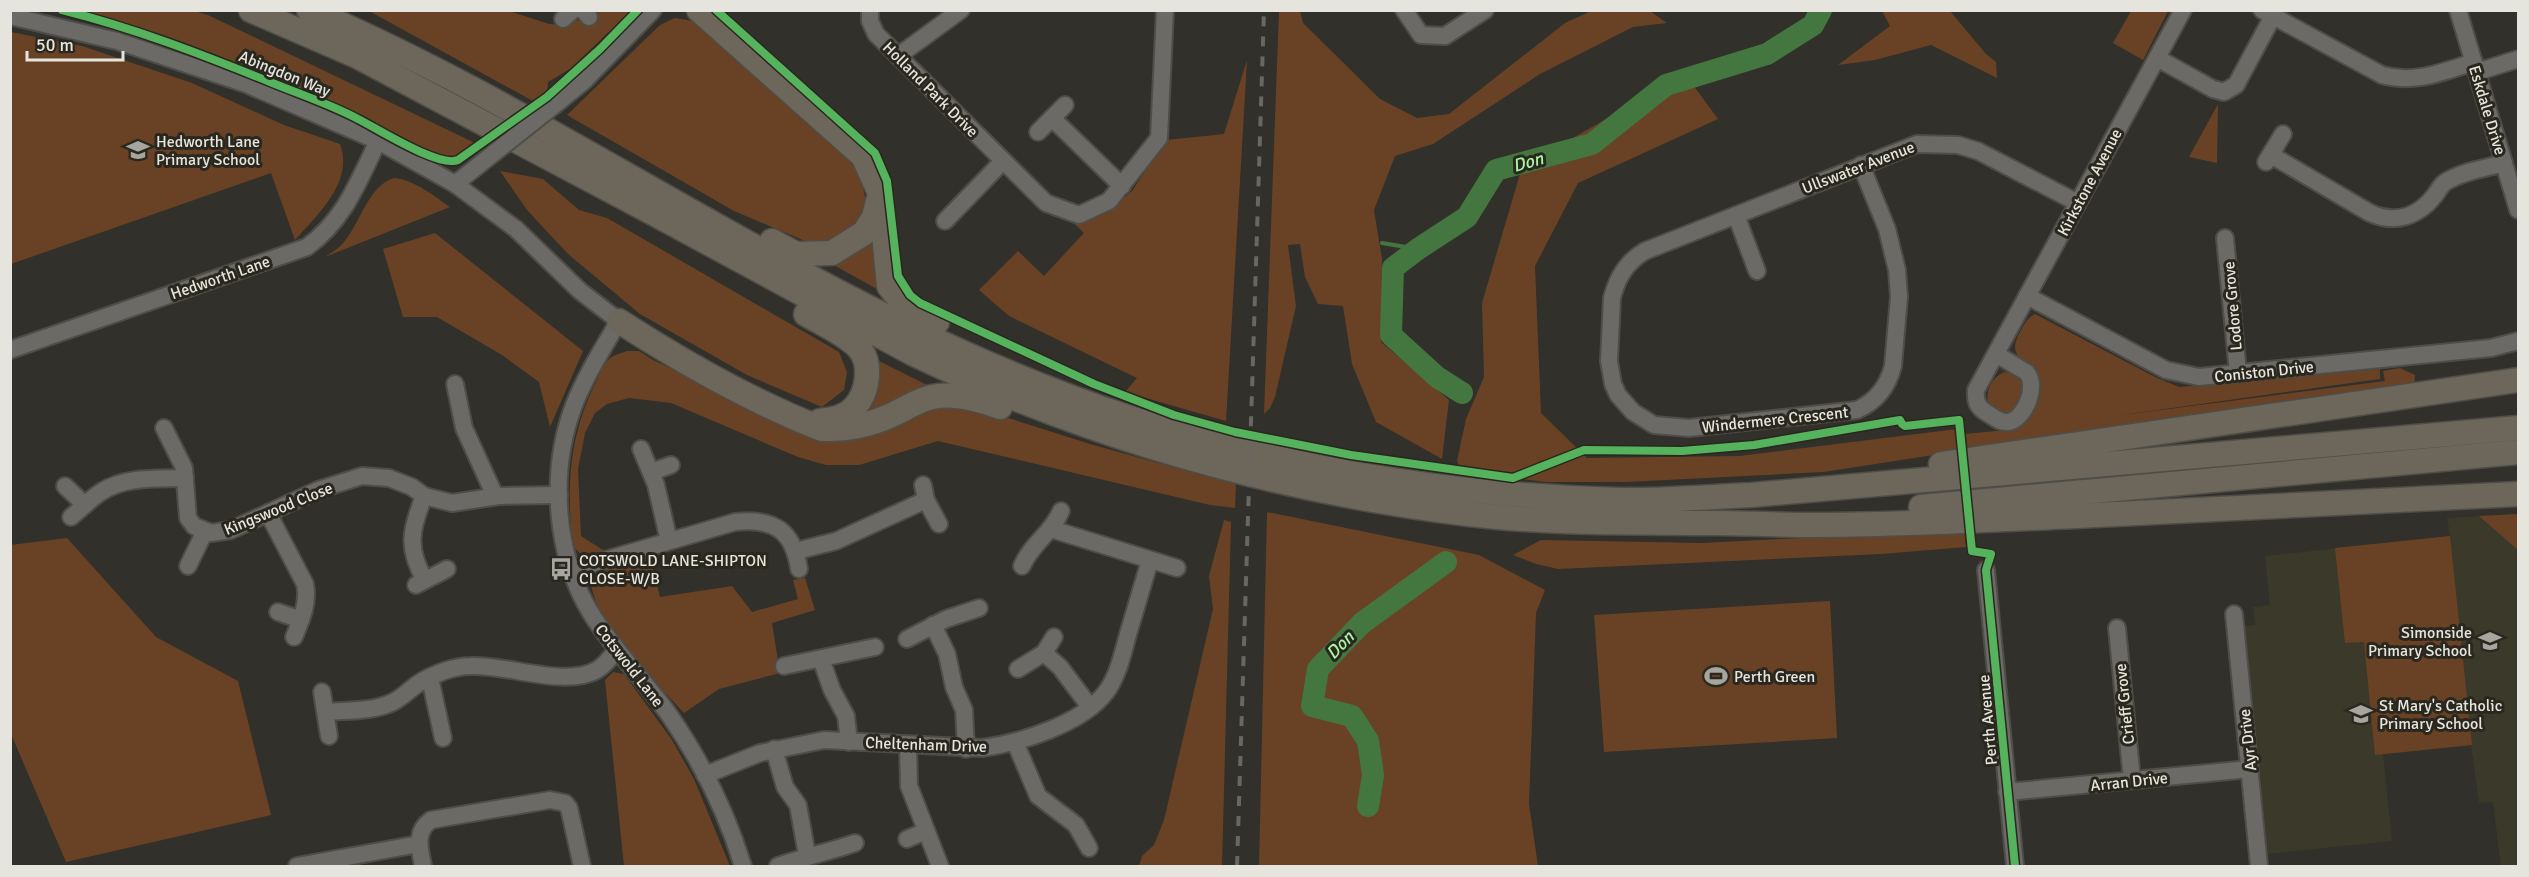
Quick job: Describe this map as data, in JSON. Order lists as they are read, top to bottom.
{
  "streets": {
    "street": [
      "Abingdon Way",
      "Holland Park Drive",
      "Eskdale Drive",
      "Ullswater Avenue",
      "Kirkstone Avenue",
      "Hedworth Lane",
      "Lodore Grove",
      "Coniston Drive",
      "Windermere Crescent",
      "Kingswood Close",
      "Cotswold Lane",
      "Crieff Grove",
      "Perth Avenue",
      "Ayr Drive",
      "Cheltenham Drive",
      "Arran Drive"
    ]
  },
  "crossings": [
    ["Abingdon Way", "Hedworth Lane"],
    ["Abingdon Way", "Cotswold Lane"],
    ["Ullswater Avenue", "Kirkstone Avenue"],
    ["Ullswater Avenue", "Windermere Crescent"],
    ["Kirkstone Avenue", "Coniston Drive"],
    ["Lodore Grove", "Coniston Drive"],
    ["Kingswood Close", "Cotswold Lane"],
    ["Cotswold Lane", "Cheltenham Drive"],
    ["Crieff Grove", "Arran Drive"],
    ["Perth Avenue", "Arran Drive"],
    ["Ayr Drive", "Arran Drive"]
  ],
  "water": ["Don"],
  "places": {
    "school or university": ["Hedworth Lane Primary School", "Simonside Primary School", "St Mary's Catholic Primary School"],
    "bus stop": ["COTSWOLD LANE-SHIPTON CLOSE-W/B"],
    "sports": ["Perth Green"]
  },
  "scale_bar": "50 m"
}
